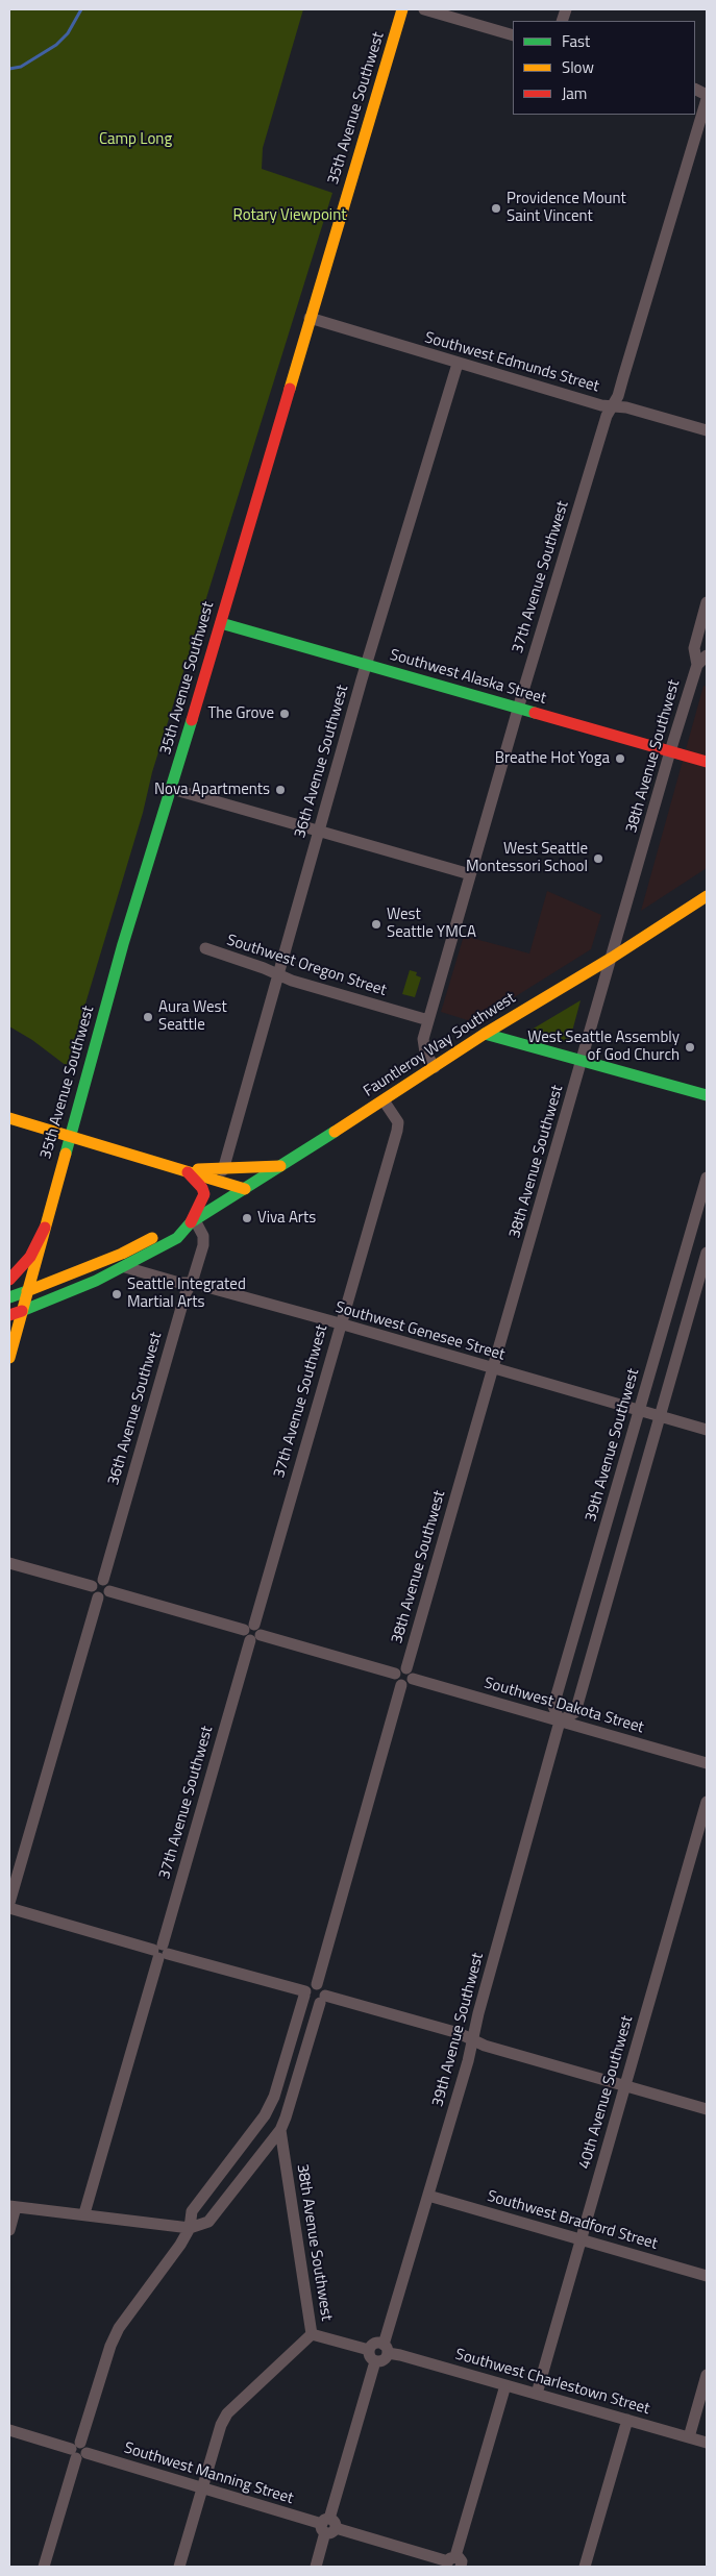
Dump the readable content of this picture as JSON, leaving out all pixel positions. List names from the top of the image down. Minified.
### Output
{"streets":{"main road":["35th Avenue Southwest","Southwest Alaska Street","Fauntleroy Way Southwest"],"street":["Southwest Edmunds Street","37th Avenue Southwest","38th Avenue Southwest","36th Avenue Southwest","Southwest Oregon Street","Southwest Genesee Street","39th Avenue Southwest","Southwest Dakota Street","40th Avenue Southwest","Southwest Bradford Street","Southwest Charlestown Street","Southwest Manning Street"]},"crossings":[["35th Avenue Southwest","Southwest Edmunds Street"],["35th Avenue Southwest","Southwest Alaska Street"],["35th Avenue Southwest","Fauntleroy Way Southwest"],["Southwest Edmunds Street","37th Avenue Southwest"],["Southwest Edmunds Street","36th Avenue Southwest"],["37th Avenue Southwest","Southwest Alaska Street"],["37th Avenue Southwest","Southwest Oregon Street"],["37th Avenue Southwest","Fauntleroy Way Southwest"],["37th Avenue Southwest","Southwest Genesee Street"],["Southwest Alaska Street","38th Avenue Southwest"],["Southwest Alaska Street","36th Avenue Southwest"],["38th Avenue Southwest","Fauntleroy Way Southwest"],["38th Avenue Southwest","Southwest Genesee Street"],["38th Avenue Southwest","Southwest Dakota Street"],["38th Avenue Southwest","Southwest Manning Street"],["36th Avenue Southwest","Southwest Oregon Street"],["36th Avenue Southwest","Fauntleroy Way Southwest"],["36th Avenue Southwest","Southwest Genesee Street"],["Fauntleroy Way Southwest","Southwest Genesee Street"],["Southwest Genesee Street","39th Avenue Southwest"],["39th Avenue Southwest","Southwest Dakota Street"],["39th Avenue Southwest","Southwest Bradford Street"],["39th Avenue Southwest","Southwest Charlestown Street"],["40th Avenue Southwest","Southwest Bradford Street"],["40th Avenue Southwest","Southwest Charlestown Street"]],"parks":["Camp Long","Rotary Viewpoint"],"places":["Providence Mount Saint Vincent","The Grove","Breathe Hot Yoga","Nova Apartments","West Seattle Montessori School","West Seattle YMCA","Aura West Seattle","West Seattle Assembly of God Church","Viva Arts","Seattle Integrated Martial Arts"],"legend":["Fast","Slow","Jam"]}
